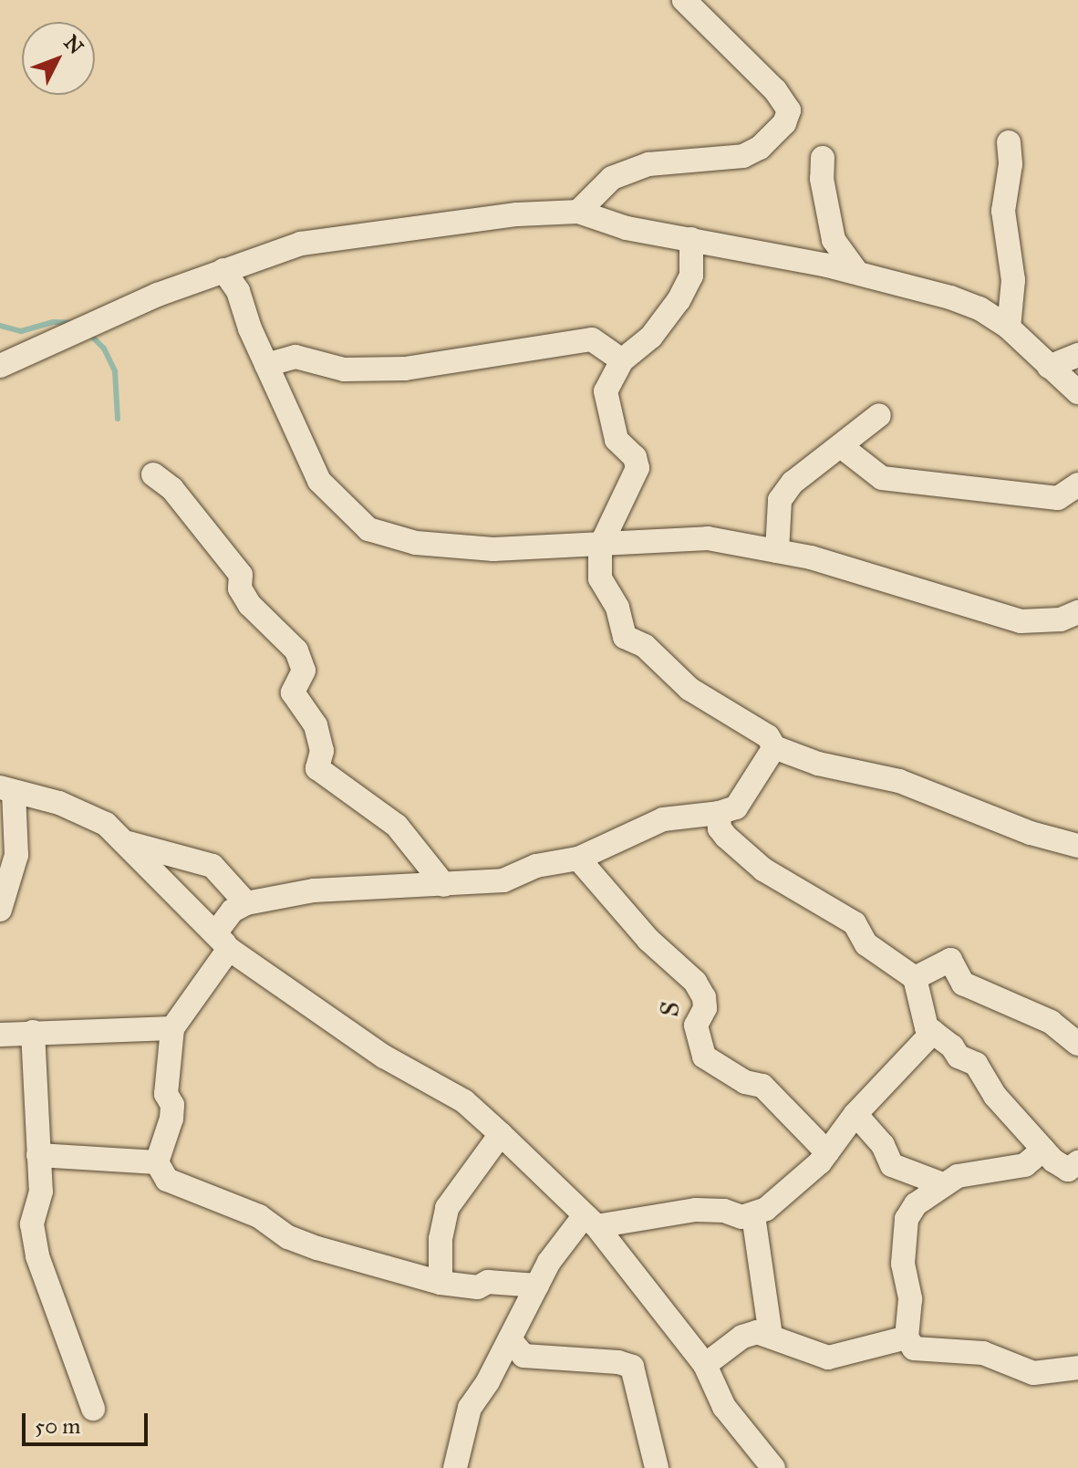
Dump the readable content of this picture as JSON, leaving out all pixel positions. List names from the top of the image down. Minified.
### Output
{"streets":{"street":["S"]},"scale_bar":"50 m","north":"top right"}
